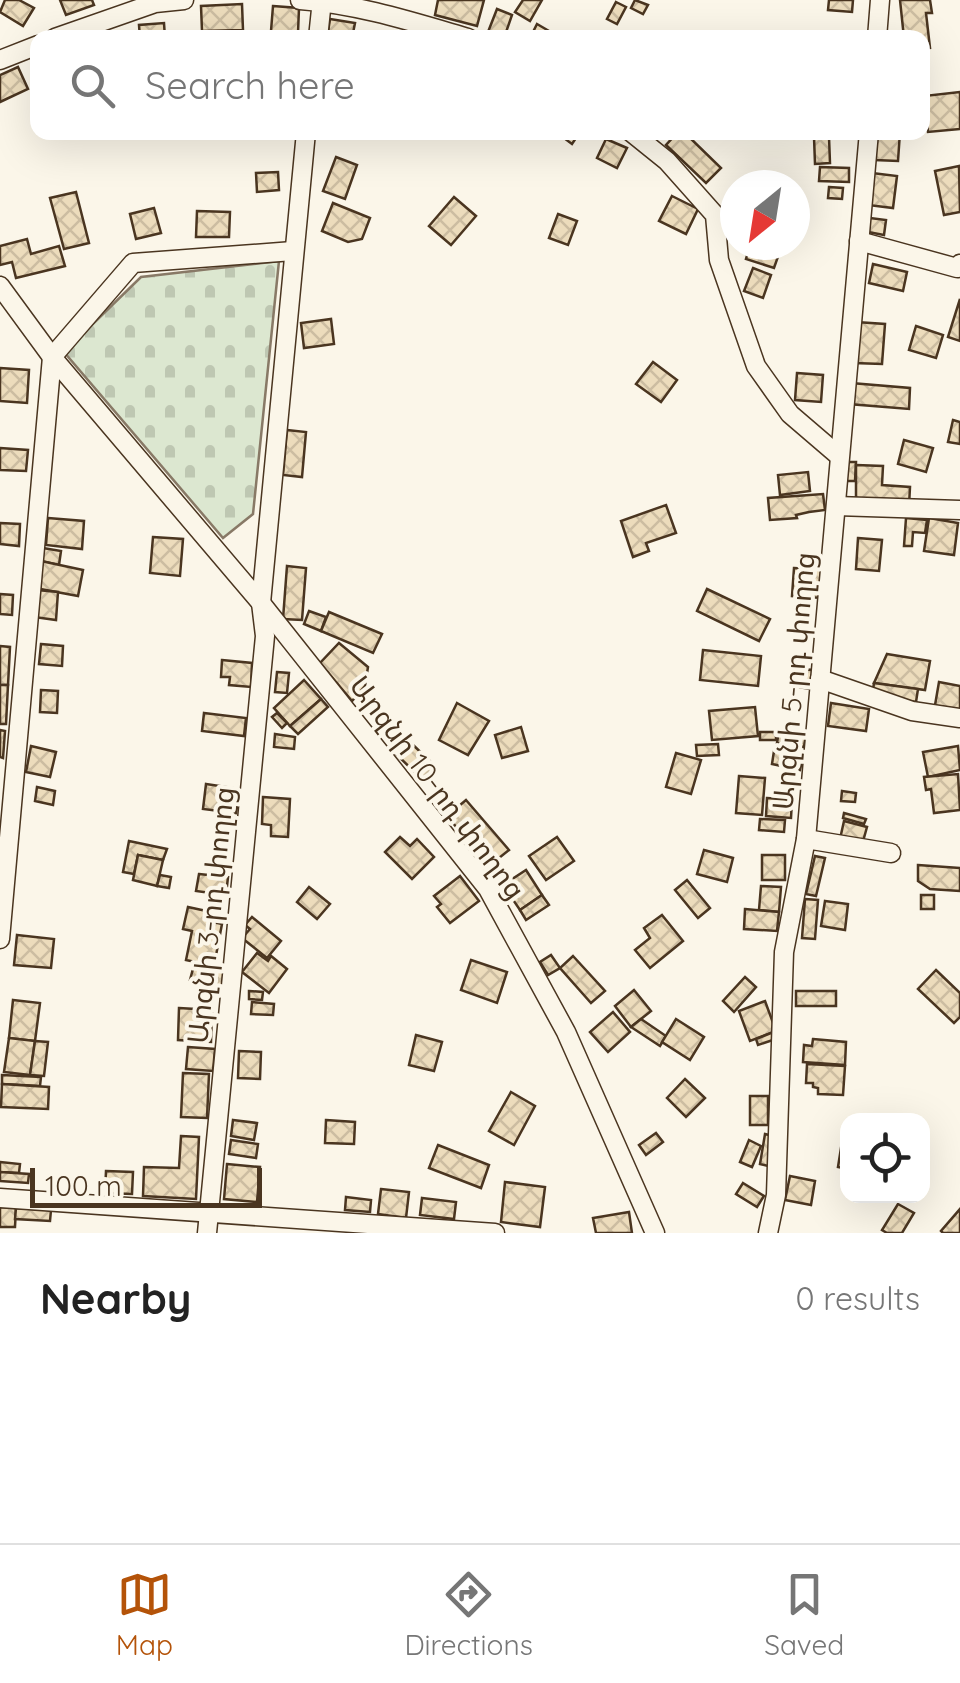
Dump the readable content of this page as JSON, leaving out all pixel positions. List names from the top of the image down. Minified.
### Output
{"streets":{"street":["Արզնի 5-րդ փողոց","Արզնի 10-րդ փողոց","Արզնի 3-րդ փողոց"]},"crossings":[["Արզնի 10-րդ փողոց","Արզնի 3-րդ փողոց"]],"scale_bar":"100 m","north":"bottom left","page":{"search":"Search here","scale":"100 m","heading":["Nearby","0 results"],"nav":["Map","Directions","Saved"]}}
